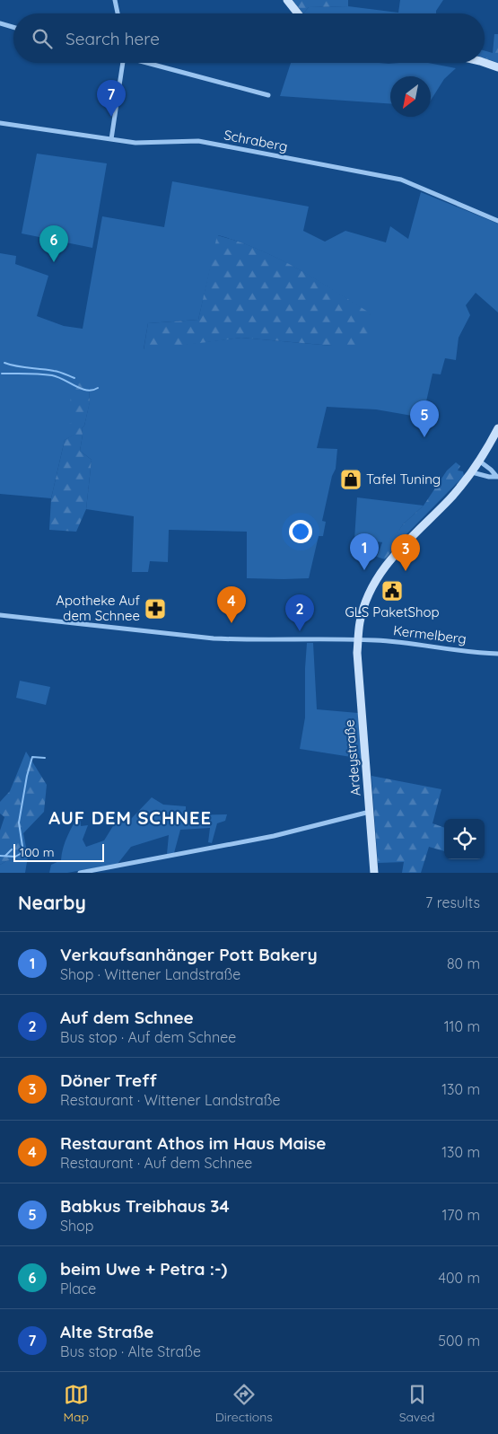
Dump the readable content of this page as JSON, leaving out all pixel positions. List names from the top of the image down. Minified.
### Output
{"streets":{"main road":["Ardeystraße"],"street":["Schraberg","Kermelberg"]},"crossings":[["Kermelberg","Ardeystraße"]],"districts":["AUF DEM SCHNEE"],"places":{"shop":["Tafel Tuning"],"public building":["GLS PaketShop"],"pharmacy":["Apotheke Auf dem Schnee"]},"scale_bar":"100 m","north":"bottom left","page":{"search":"Search here","pins":["7","6","5","1","3","4","2"],"scale":"100 m","heading":["Nearby","7 results"],"list":[{"mark":"1","name":"Verkaufsanhänger Pott Bakery","note":"Shop · Wittener Landstraße","value":"80 m"},{"mark":"2","name":"Auf dem Schnee","note":"Bus stop · Auf dem Schnee","value":"110 m"},{"mark":"3","name":"Döner Treff","note":"Restaurant · Wittener Landstraße","value":"130 m"},{"mark":"4","name":"Restaurant Athos im Haus Maise","note":"Restaurant · Auf dem Schnee","value":"130 m"},{"mark":"5","name":"Babkus Treibhaus 34","note":"Shop","value":"170 m"},{"mark":"6","name":"beim Uwe + Petra :-)","note":"Place","value":"400 m"},{"mark":"7","name":"Alte Straße","note":"Bus stop · Alte Straße","value":"500 m"}],"nav":["Map","Directions","Saved"]}}
